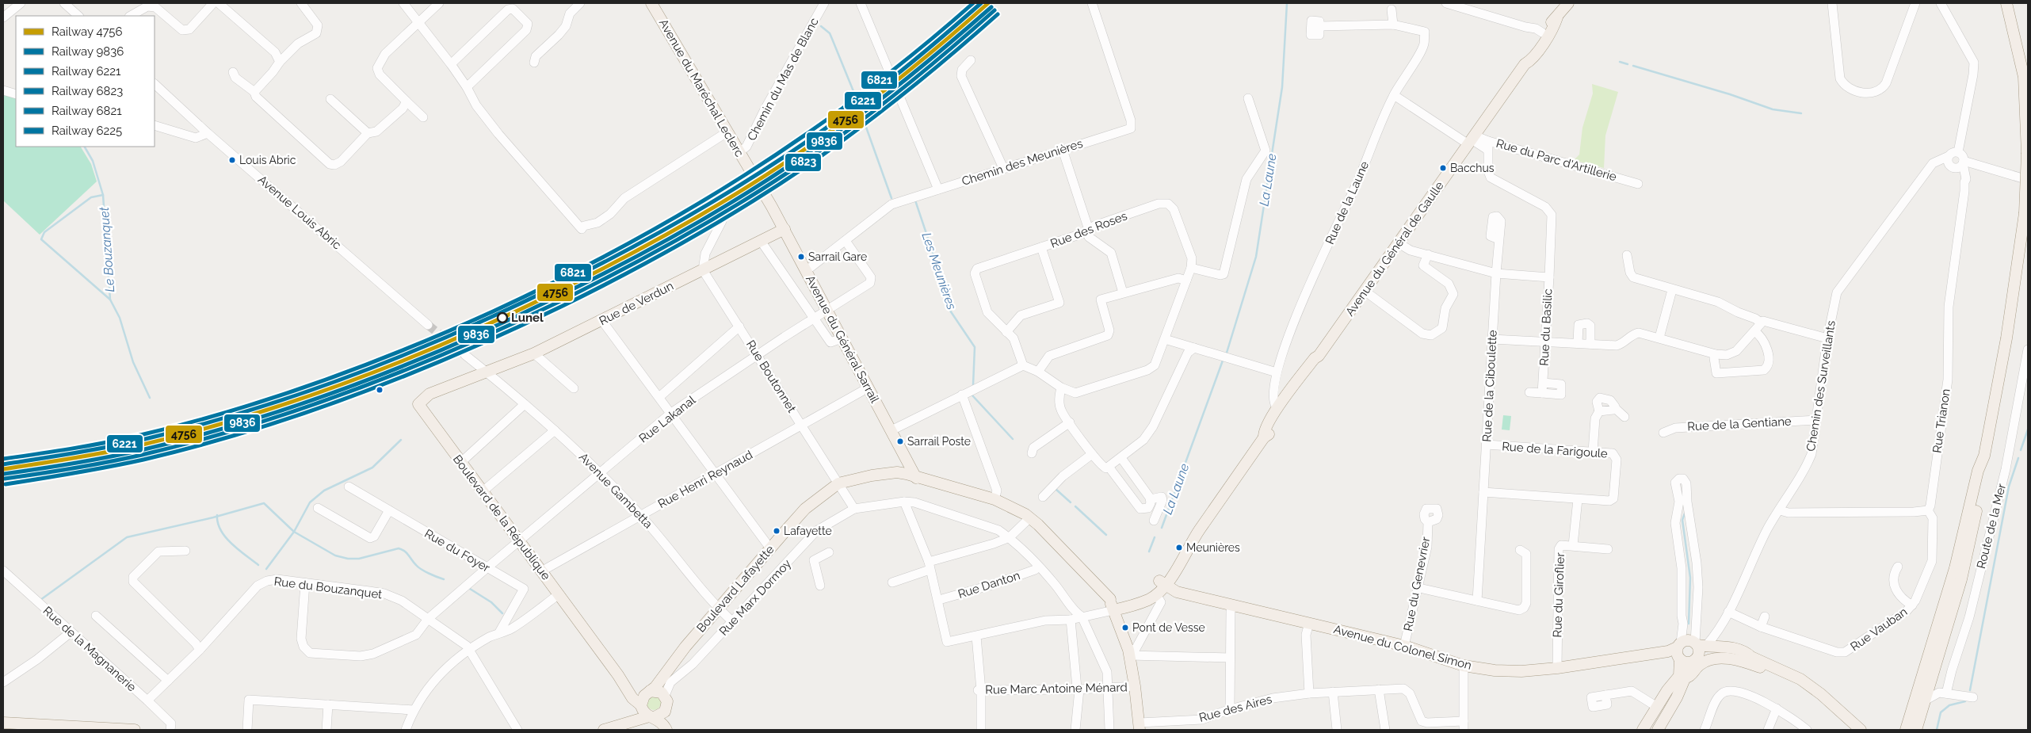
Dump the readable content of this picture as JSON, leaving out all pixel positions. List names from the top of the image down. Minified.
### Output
{"streets":{"main road":["Avenue du Maréchal Leclerc","Avenue du Général de Gaulle","Rue de Verdun","Avenue du Général Sarrail","Boulevard de la République","Route de la Mer","Boulevard Lafayette","Avenue du Colonel Simon"],"street":["Chemin du Mas de Blanc","Rue du Parc d'Artillerie","Chemin des Meunières","Rue de la Laune","Avenue Louis Abric","Rue des Roses","Rue du Basilic","Rue Boutonnet","Rue de la Ciboulette","Chemin des Surveillants","Rue Lakanal","Rue Trianon","Rue de la Gentiane","Rue de la Farigoule","Rue Henri Reynaud","Avenue Gambetta","Rue du Foyer","Rue du Genevrier","Rue Danton","Rue du Bouzanquet","Rue du Giroflier","Rue Marx Dormoy","Rue Vauban","Rue de la Magnanerie","Rue Marc Antoine Ménard","Rue des Aires"]},"crossings":[["Chemin du Mas de Blanc","Avenue du Maréchal Leclerc"],["Avenue du Maréchal Leclerc","Avenue du Général Sarrail"],["Rue du Parc d'Artillerie","Rue de la Laune"],["Rue du Parc d'Artillerie","Avenue du Général de Gaulle"],["Chemin des Meunières","Avenue du Général Sarrail"],["Chemin des Meunières","Rue Lakanal"],["Rue de la Laune","Avenue du Général de Gaulle"],["Avenue du Général de Gaulle","Avenue du Colonel Simon"],["Rue de Verdun","Avenue du Général Sarrail"],["Rue de Verdun","Rue Boutonnet"],["Rue de Verdun","Avenue Gambetta"],["Rue de Verdun","Boulevard de la République"],["Rue du Basilic","Rue de la Ciboulette"],["Avenue du Général Sarrail","Rue Lakanal"],["Avenue du Général Sarrail","Rue Henri Reynaud"],["Avenue du Général Sarrail","Boulevard Lafayette"],["Rue Boutonnet","Rue Lakanal"],["Rue Boutonnet","Rue Henri Reynaud"],["Rue Boutonnet","Boulevard Lafayette"],["Rue Boutonnet","Rue Marx Dormoy"],["Rue de la Ciboulette","Rue de la Farigoule"],["Chemin des Surveillants","Rue Trianon"],["Chemin des Surveillants","Rue de la Gentiane"],["Chemin des Surveillants","Rue Vauban"],["Rue Lakanal","Avenue Gambetta"],["Rue Lakanal","Boulevard de la République"],["Rue Lakanal","Rue du Foyer"],["Rue Lakanal","Rue du Bouzanquet"],["Rue Trianon","Rue Vauban"],["Rue Henri Reynaud","Avenue Gambetta"],["Rue Henri Reynaud","Boulevard de la République"],["Avenue Gambetta","Boulevard de la République"],["Avenue Gambetta","Boulevard Lafayette"],["Avenue Gambetta","Rue Marx Dormoy"],["Boulevard de la République","Boulevard Lafayette"],["Boulevard de la République","Rue Marx Dormoy"],["Rue du Genevrier","Avenue du Colonel Simon"],["Rue du Bouzanquet","Rue de la Magnanerie"],["Rue du Giroflier","Avenue du Colonel Simon"]],"water":["La Laune","Le Bouzanquet","Les Meunières"],"places":["Louis Abric","Bacchus","Sarrail Gare","Lunel","Sarrail Poste","Lafayette","Meunières","Pont de Vesse"],"lines":["rail line 4756","rail line 6221","rail line 6821","rail line 9836","rail line 6823","rail line 6225"],"legend":["Railway 4756","Railway 9836","Railway 6221","Railway 6823","Railway 6821","Railway 6225"]}
